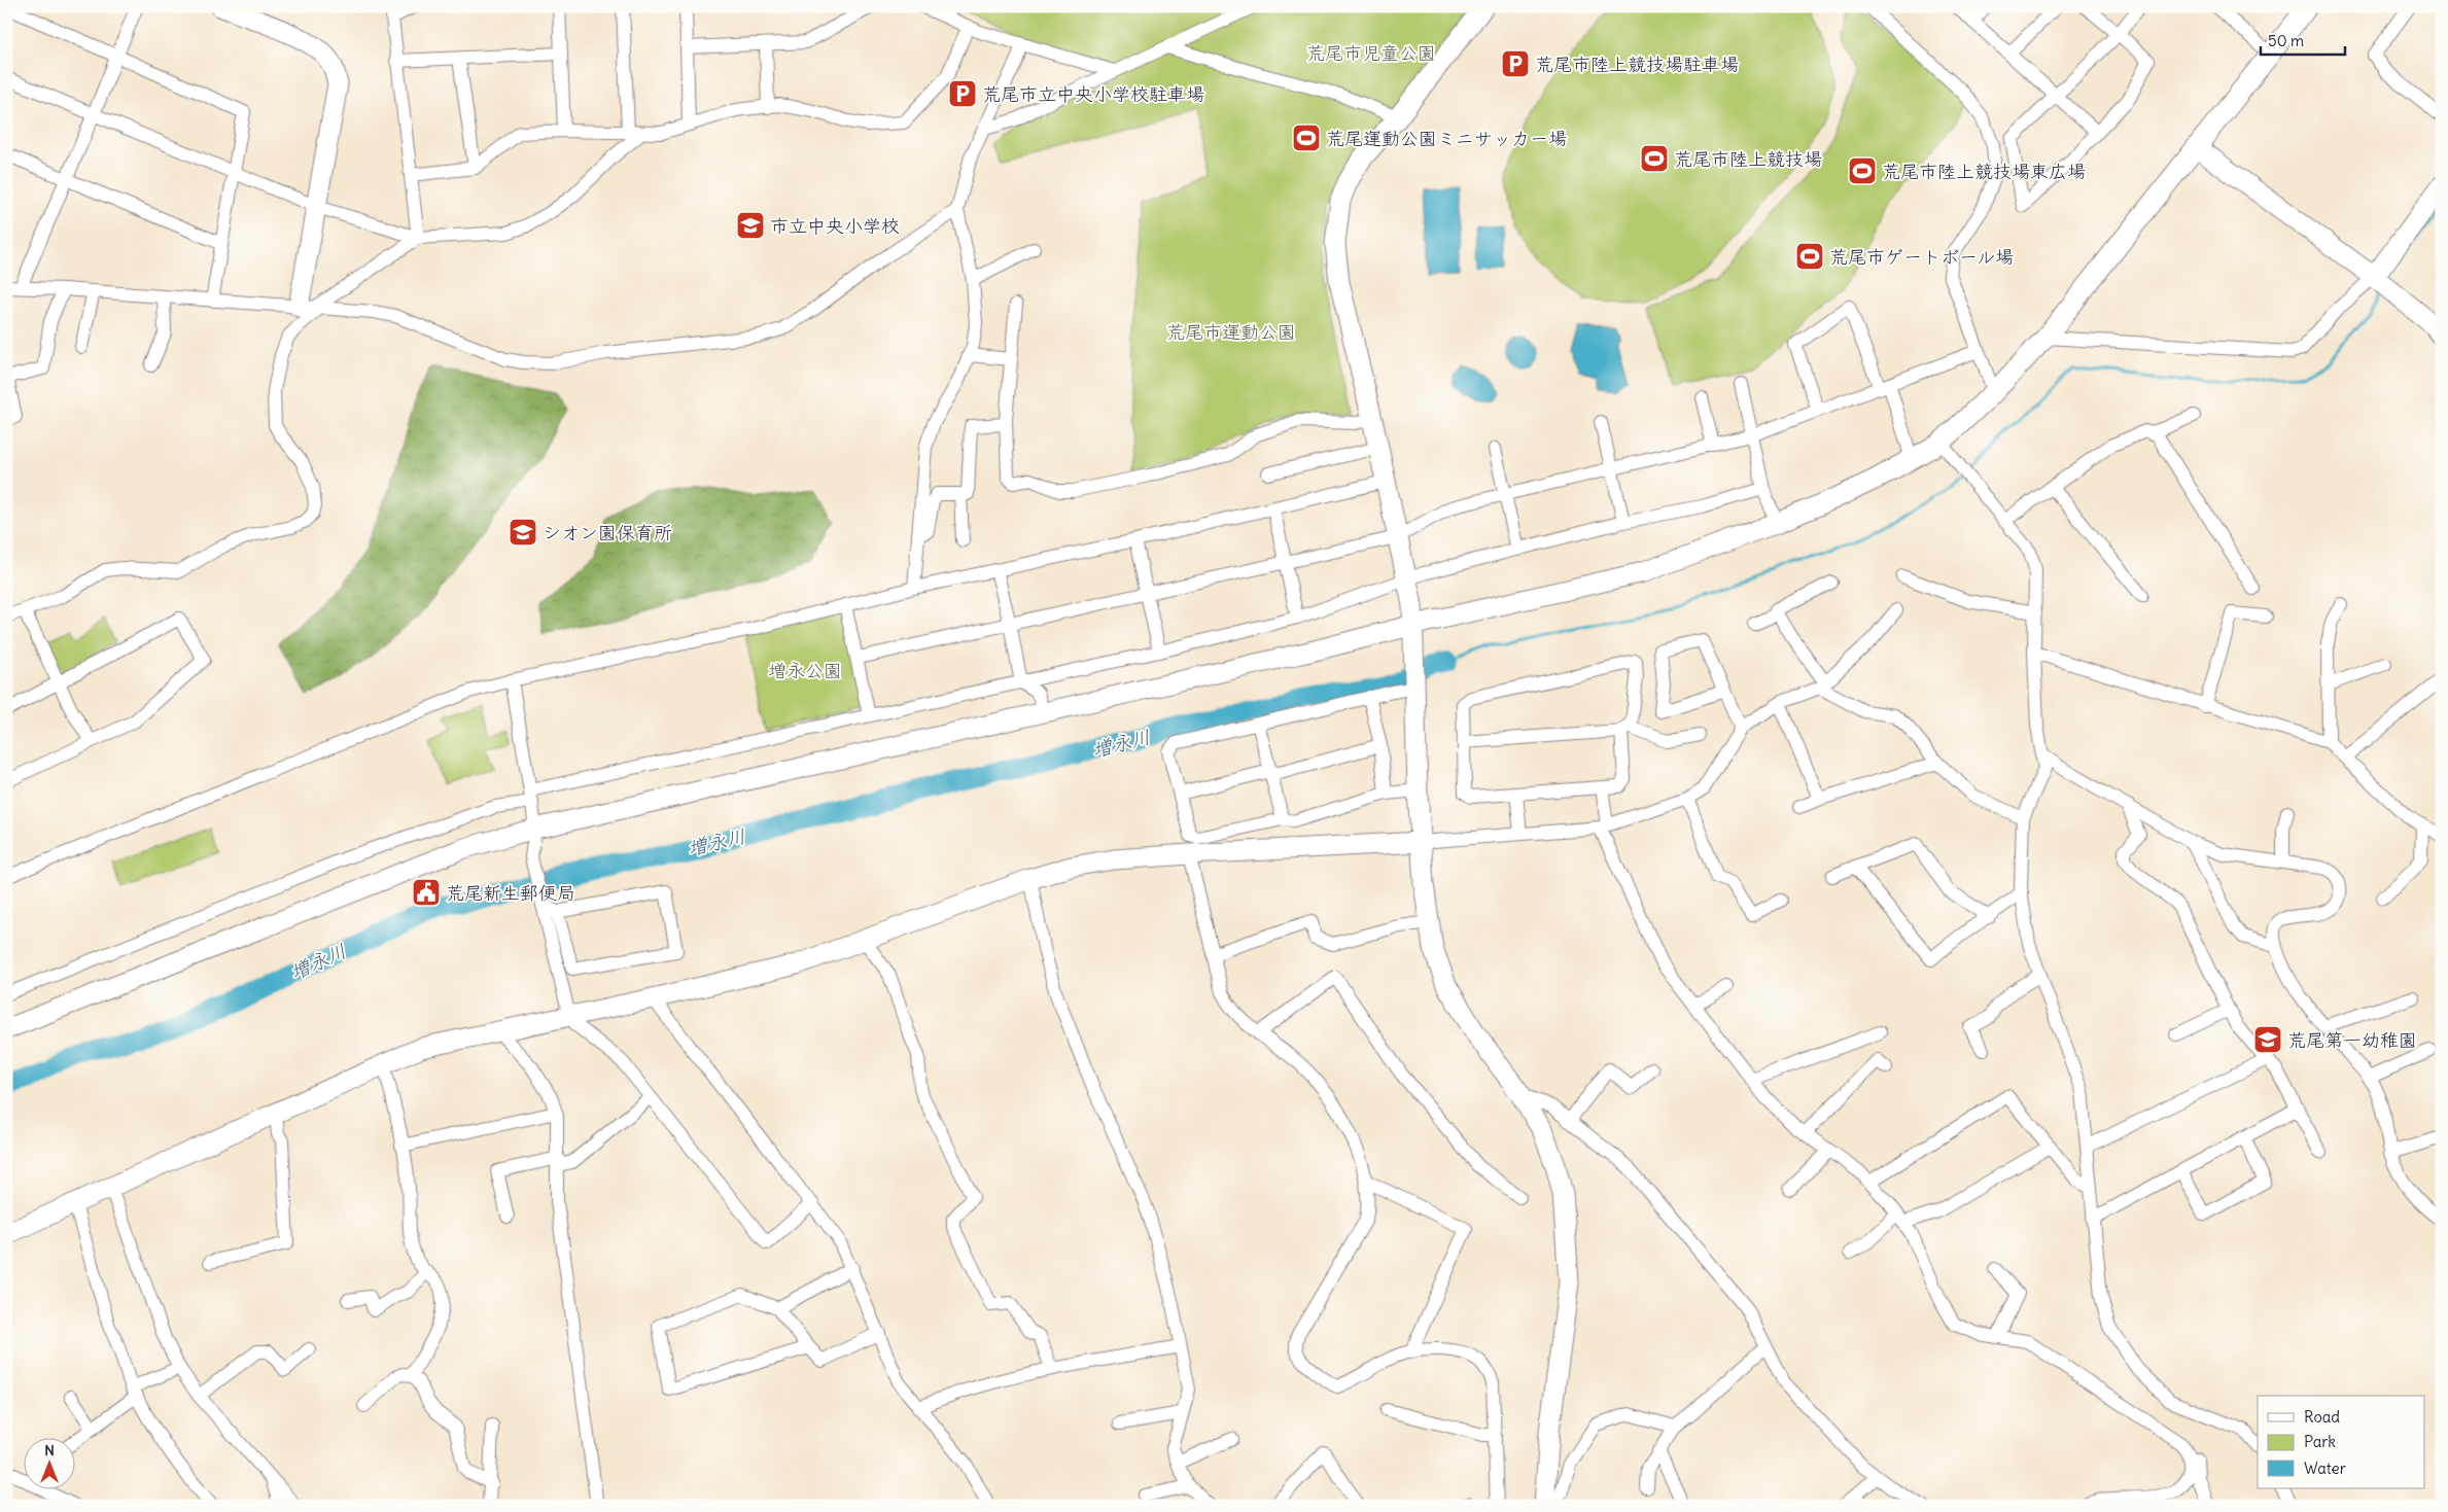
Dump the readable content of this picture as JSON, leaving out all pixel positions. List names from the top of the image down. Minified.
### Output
{"water":["増永川"],"parks":["荒尾市児童公園","荒尾市運動公園","増永公園"],"places":{"parking":["荒尾市陸上競技場駐車場","荒尾市立中央小学校駐車場"],"sports":["荒尾運動公園ミニサッカー場","荒尾市陸上競技場","荒尾市陸上競技場東広場","荒尾市ゲートボール場"],"school or university":["市立中央小学校","シオン園保育所","荒尾第一幼稚園"],"public building":["荒尾新生郵便局"]},"legend":["Road","Park","Water"],"scale_bar":"50 m","north":"top"}
